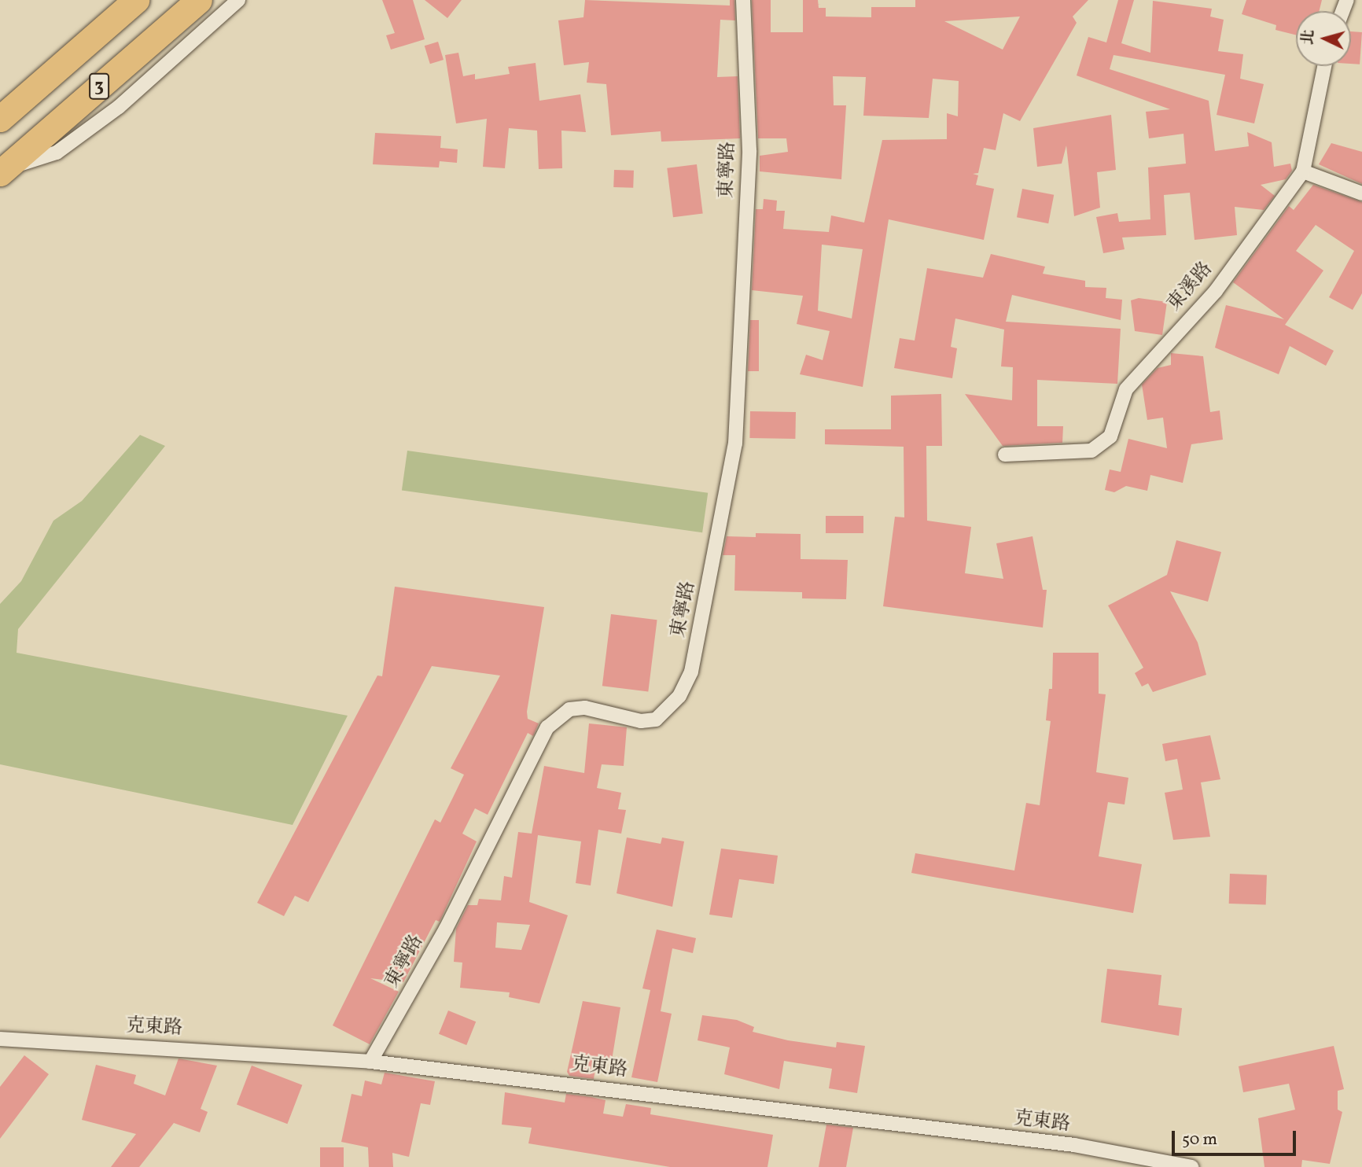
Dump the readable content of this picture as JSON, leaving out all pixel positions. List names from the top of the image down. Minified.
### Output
{"streets":{"highway":["3"],"street":["東寧路","東溪路","克東路"]},"crossings":[["東寧路","克東路"]],"scale_bar":"50 m","north":"left"}
